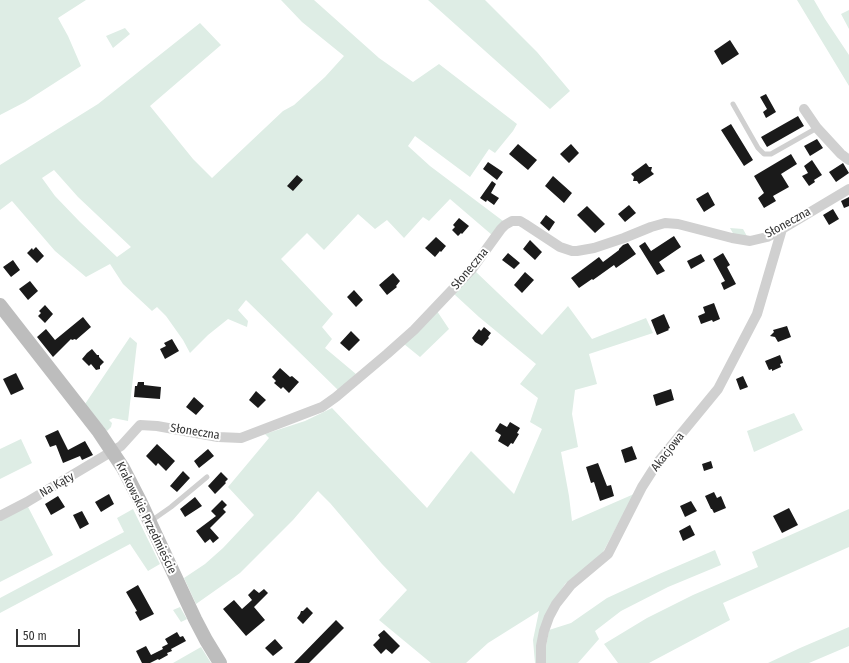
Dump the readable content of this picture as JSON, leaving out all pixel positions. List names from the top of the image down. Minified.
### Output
{"streets":{"main road":["Krakowskie Przedmieście"],"street":["Słoneczna","Akacjowa","Na Kąty"]},"crossings":[["Słoneczna","Akacjowa"],["Słoneczna","Na Kąty"],["Słoneczna","Krakowskie Przedmieście"],["Na Kąty","Krakowskie Przedmieście"]],"scale_bar":"50 m"}
